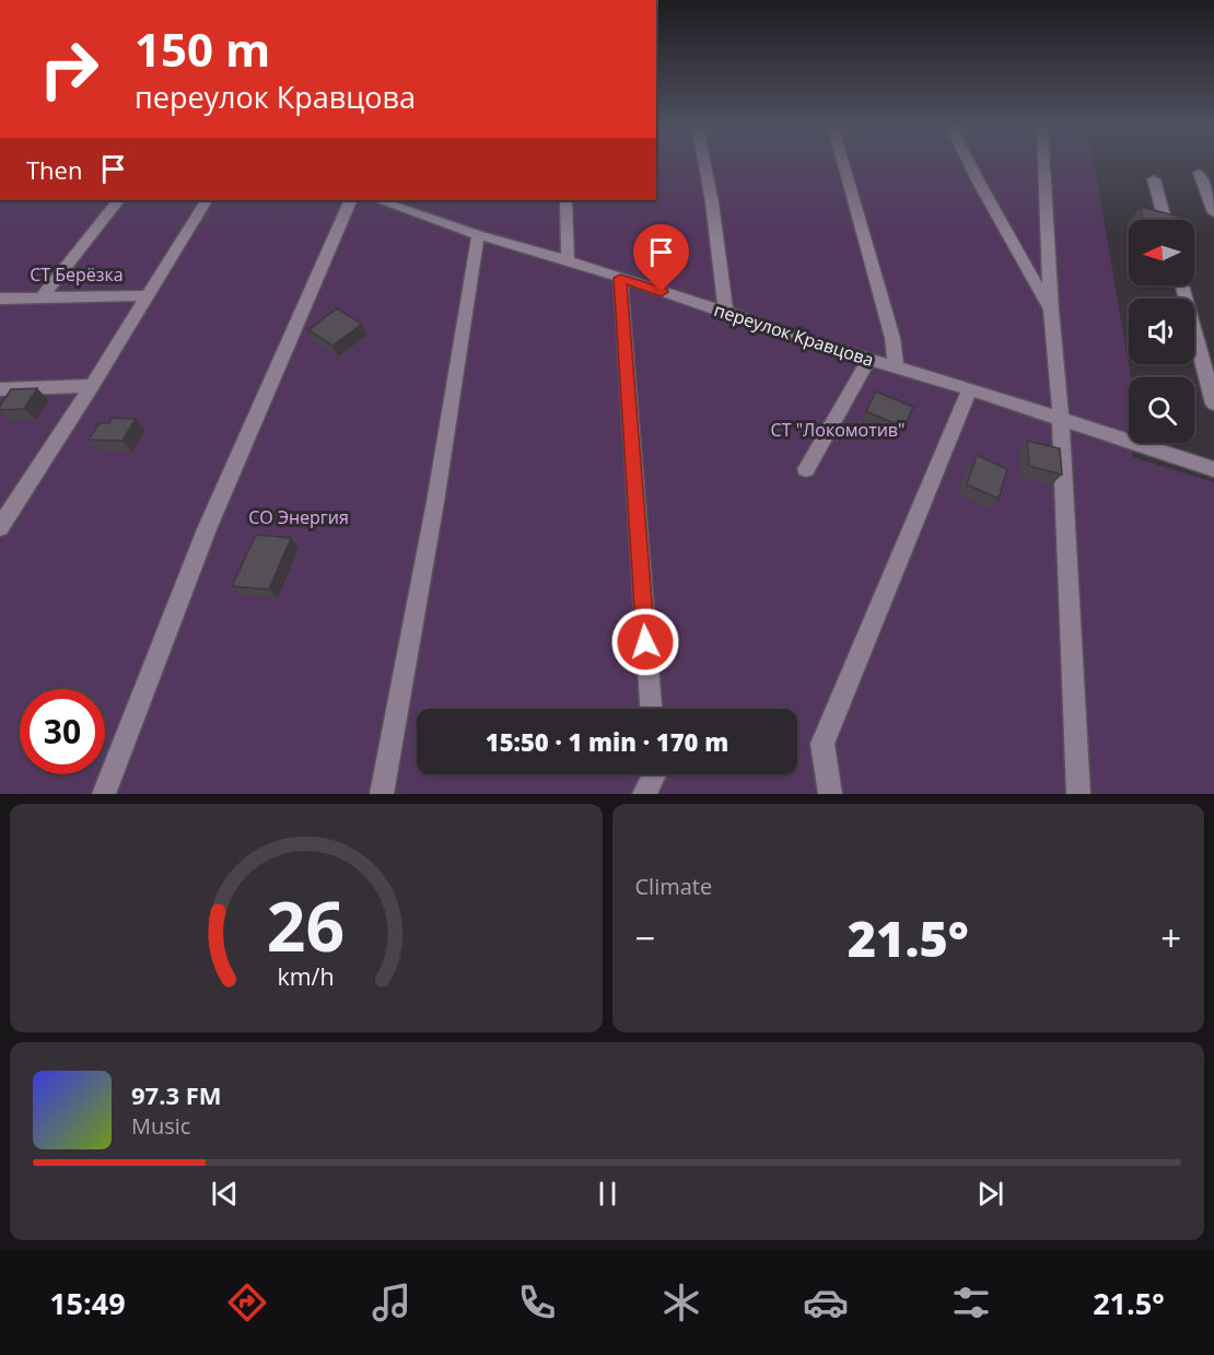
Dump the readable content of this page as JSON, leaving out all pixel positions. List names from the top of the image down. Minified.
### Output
{"streets":{"street":["переулок Кравцова"]},"parks":["СТ Берёзка","СТ \"Локомотив\"","СО Энергия"],"north":"left","page":{"turn":["150 m","переулок Кравцова"],"then":"Then","limit":"30","trip":"15:50 · 1 min · 170 m","tile":"Climate","heat":["−","21.5°","+"],"song":["97.3 FM","Music"],"tabs":["15:49","21.5°"],"gauge":["26","km/h"]}}
